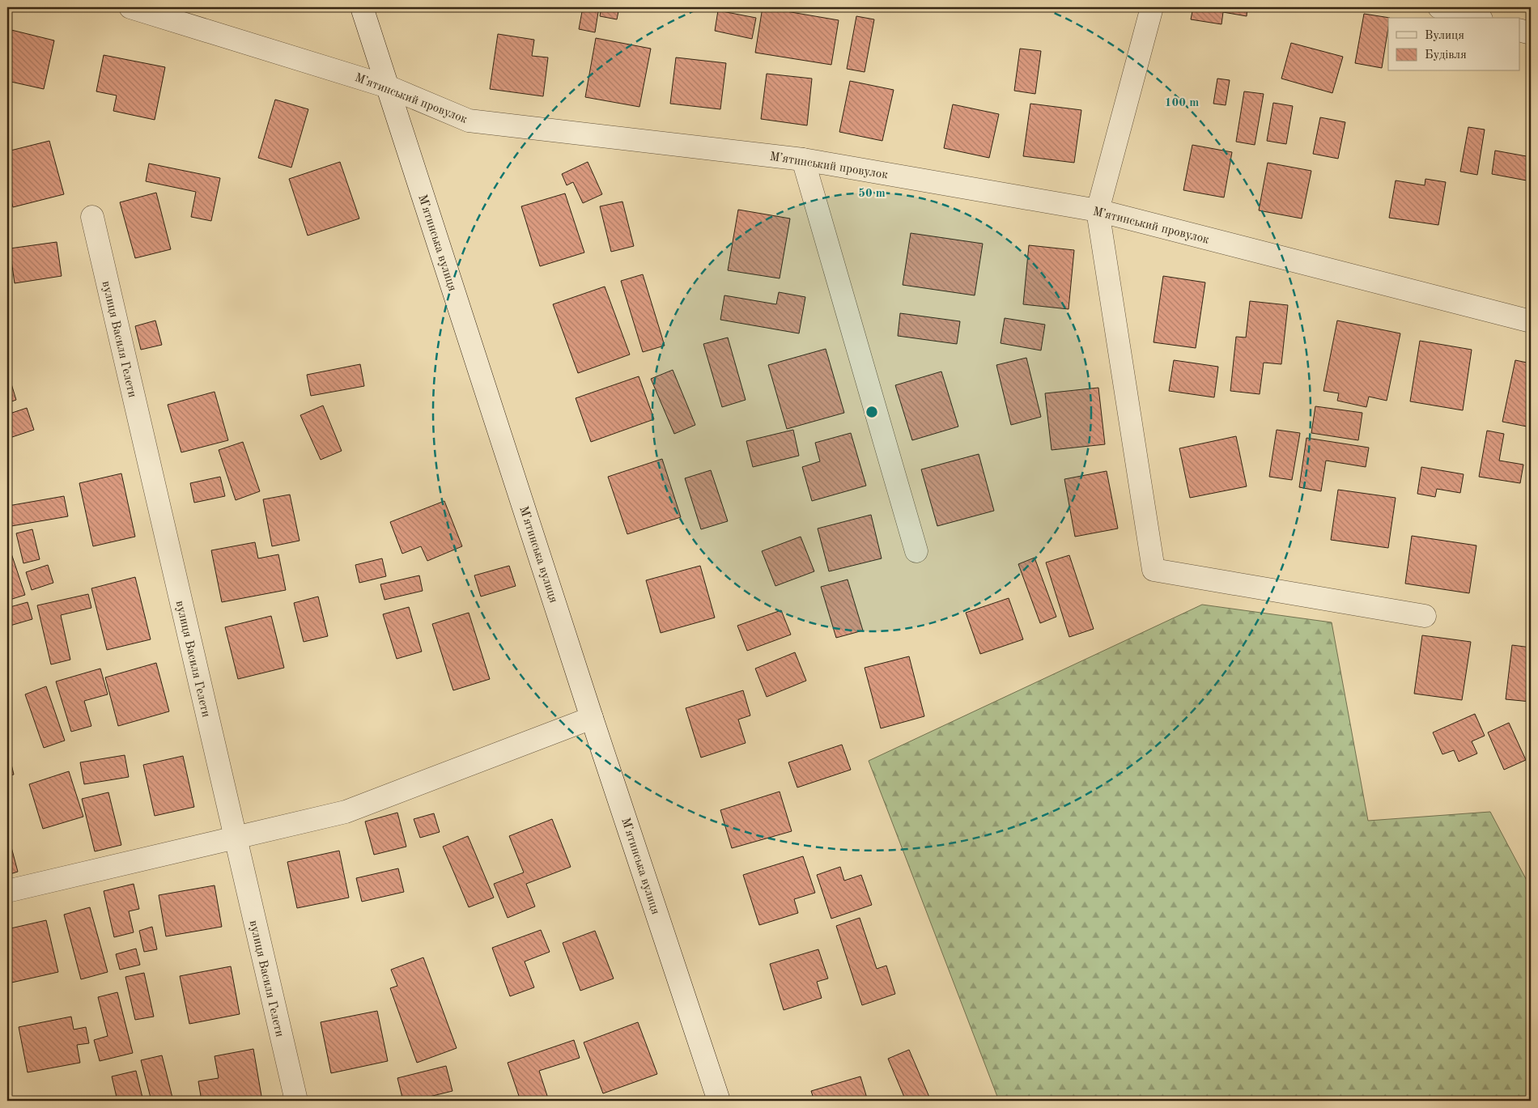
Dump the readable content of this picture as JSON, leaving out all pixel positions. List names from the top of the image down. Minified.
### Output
{"streets":{"street":["Мʼятинський провулок","Мʼятинська вулиця","вулиця Василя Гелети"]},"crossings":[["Мʼятинський провулок","Мʼятинська вулиця"]],"legend":["Вулиця","Будівля"],"rings":["100 m","50 m"]}
